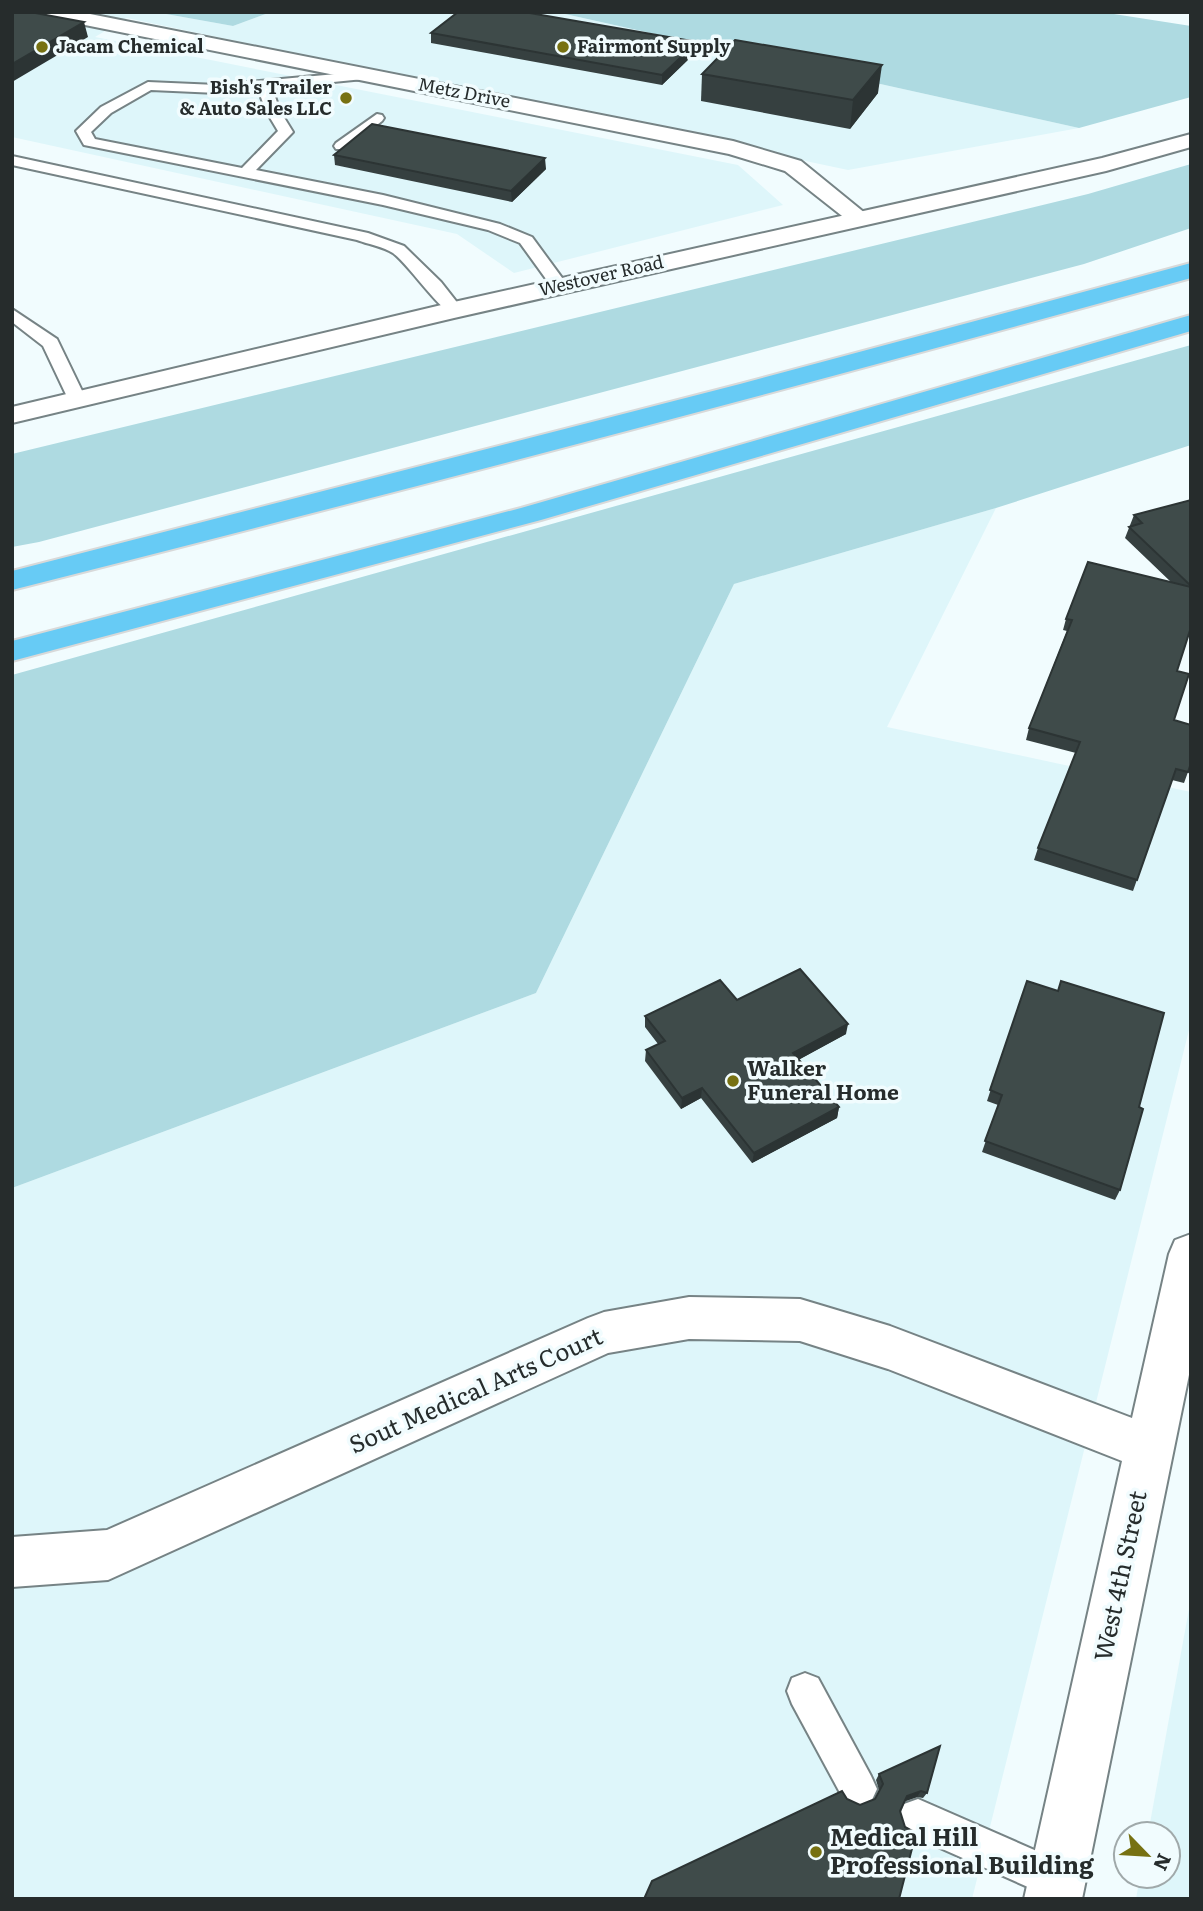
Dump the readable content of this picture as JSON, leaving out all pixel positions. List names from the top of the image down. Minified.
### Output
{"streets":{"street":["Metz Drive","Westover Road","Sout Medical Arts Court","West 4th Street"]},"crossings":[["Metz Drive","Westover Road"],["Sout Medical Arts Court","West 4th Street"]],"places":["Jacam Chemical","Fairmont Supply","Bish's Trailer & Auto Sales LLC","Walker Funeral Home","Medical Hill Professional Building"],"north":"bottom right"}
